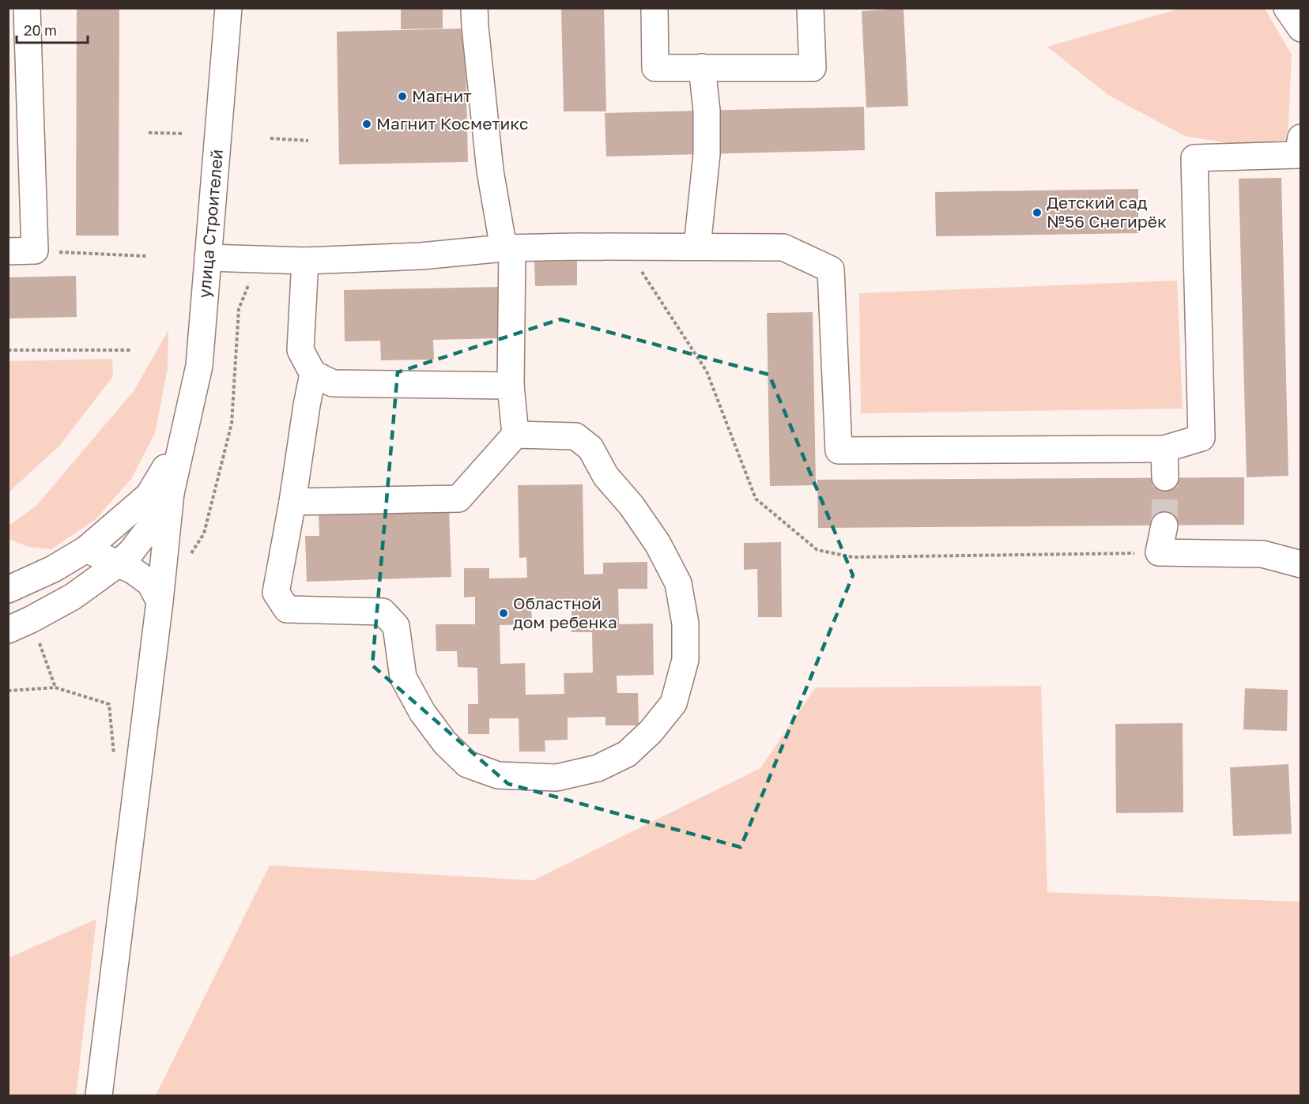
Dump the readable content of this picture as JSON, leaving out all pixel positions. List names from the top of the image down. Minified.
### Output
{"streets":{"main road":["улица Строителей"]},"places":["Магнит","Магнит Косметикс","Детский сад №56 Снегирёк","Областной дом ребенка"],"scale_bar":"20 m"}
